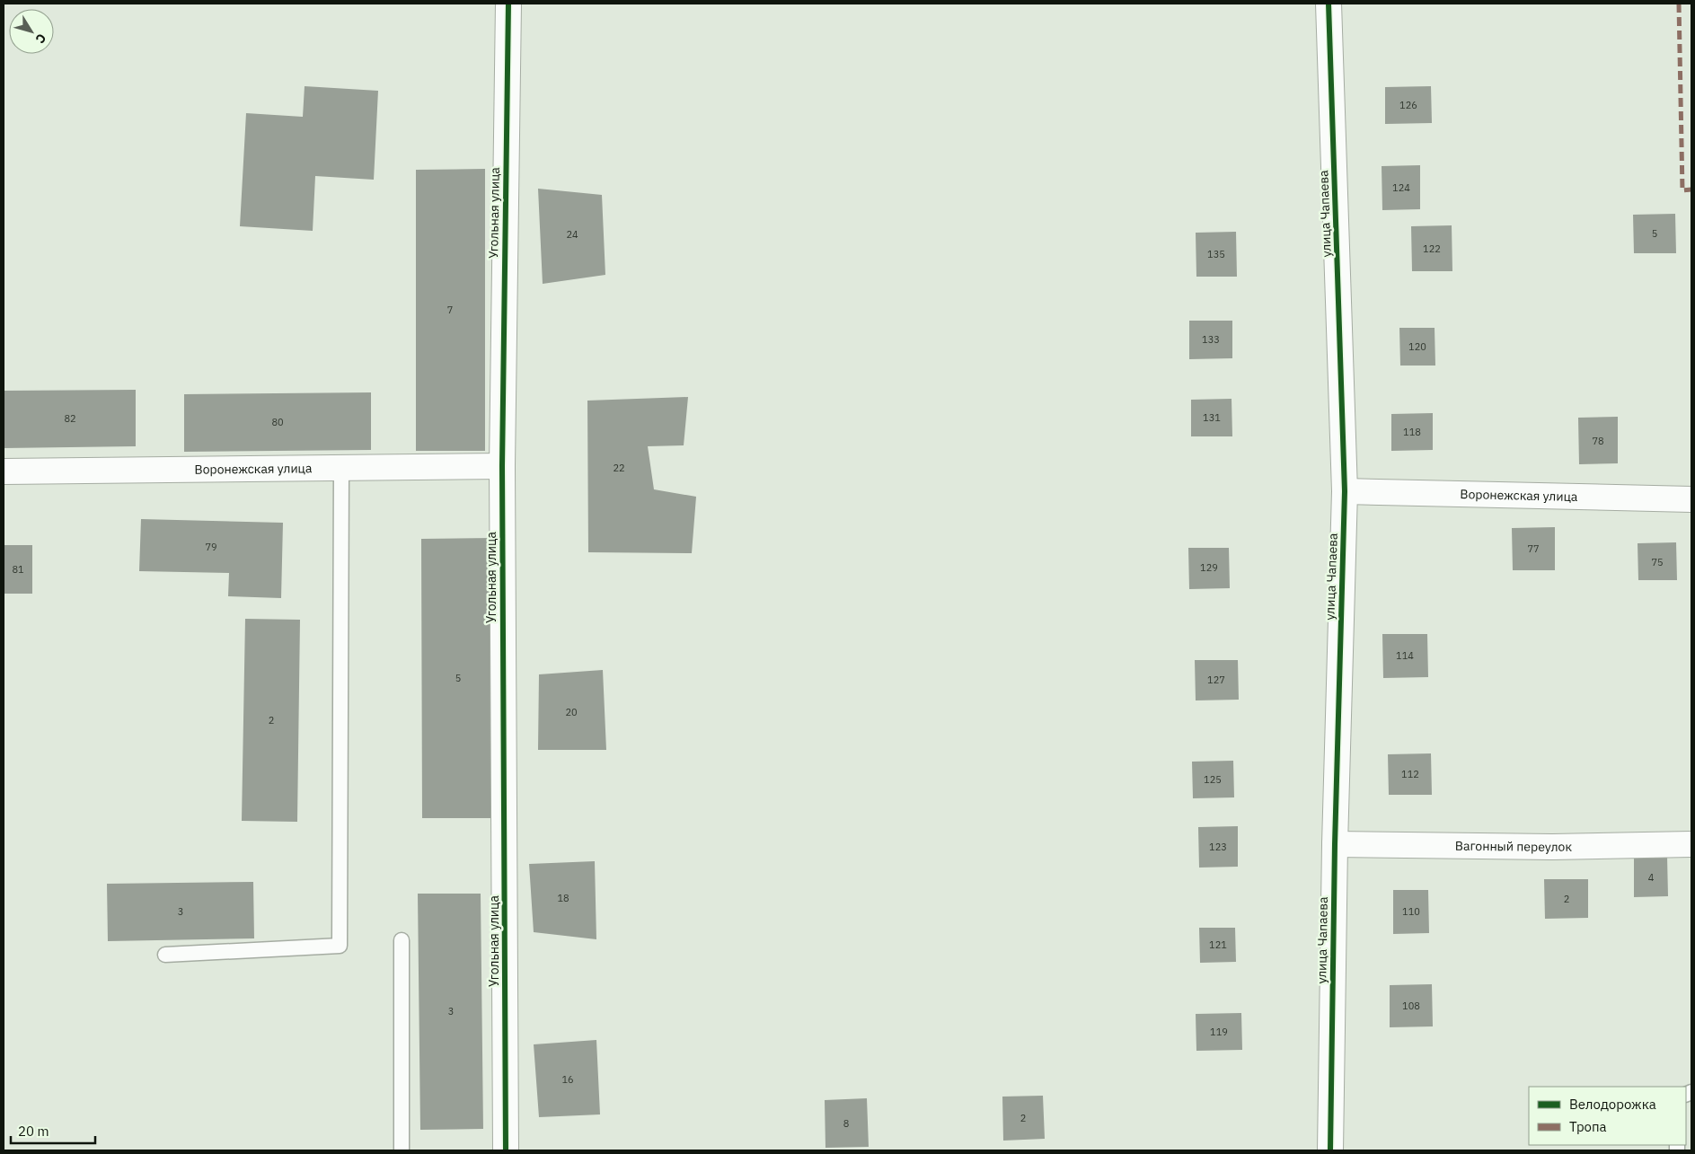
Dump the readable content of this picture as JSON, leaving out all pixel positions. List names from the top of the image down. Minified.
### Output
{"streets":{"street":["Угольная улица","улица Чапаева","Воронежская улица","Вагонный переулок"]},"crossings":[["Угольная улица","Воронежская улица"],["улица Чапаева","Воронежская улица"],["улица Чапаева","Вагонный переулок"]],"house_numbers":["126","124","5","24","122","135","7","133","120","131","82","80","118","78","22","79","77","75","129","81","114","5","127","20","2","112","125","123","4","18","2","3","110","121","108","3","119","16","2","8"],"legend":["Велодорожка","Тропа"],"scale_bar":"20 m","north":"bottom right"}
